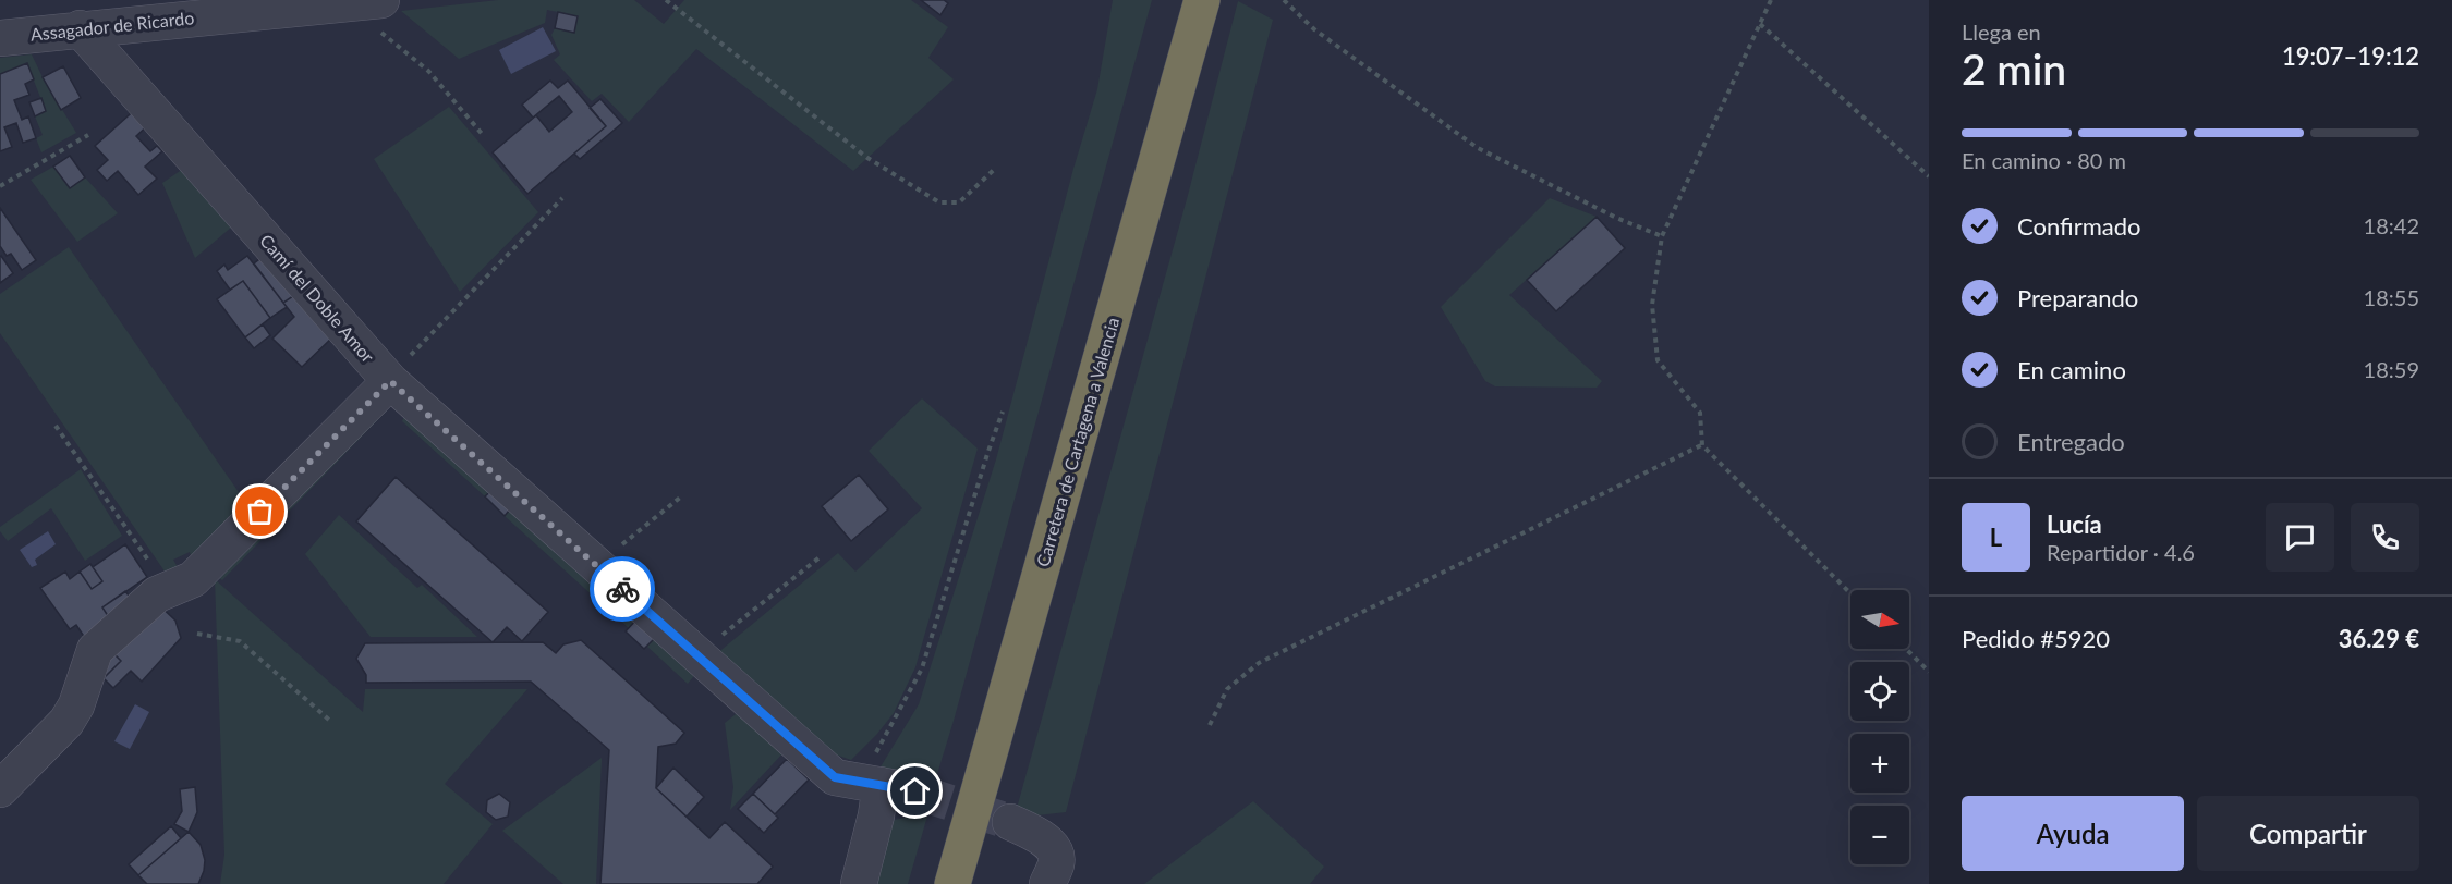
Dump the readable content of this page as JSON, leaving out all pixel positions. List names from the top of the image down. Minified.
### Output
{"streets":{"highway":["Carretera de Cartagena a Valencia"],"street":["Assagador de Ricardo","Camí del Doble Amor"]},"crossings":[["Assagador de Ricardo","Camí del Doble Amor"]],"north":"right","page":{"heading":["2 min","Llega en","19:07–19:12"],"panel":["Lucía","Repartidor · 4.6","Pedido #5920","36.29 €"],"bar":"En camino · 80 m","list":[["Confirmado","18:42"],["Preparando","18:55"],["En camino","18:59"],"Entregado"],"round":"L","map_buttons":["+","−"],"buttons":["Ayuda","Compartir"]}}
